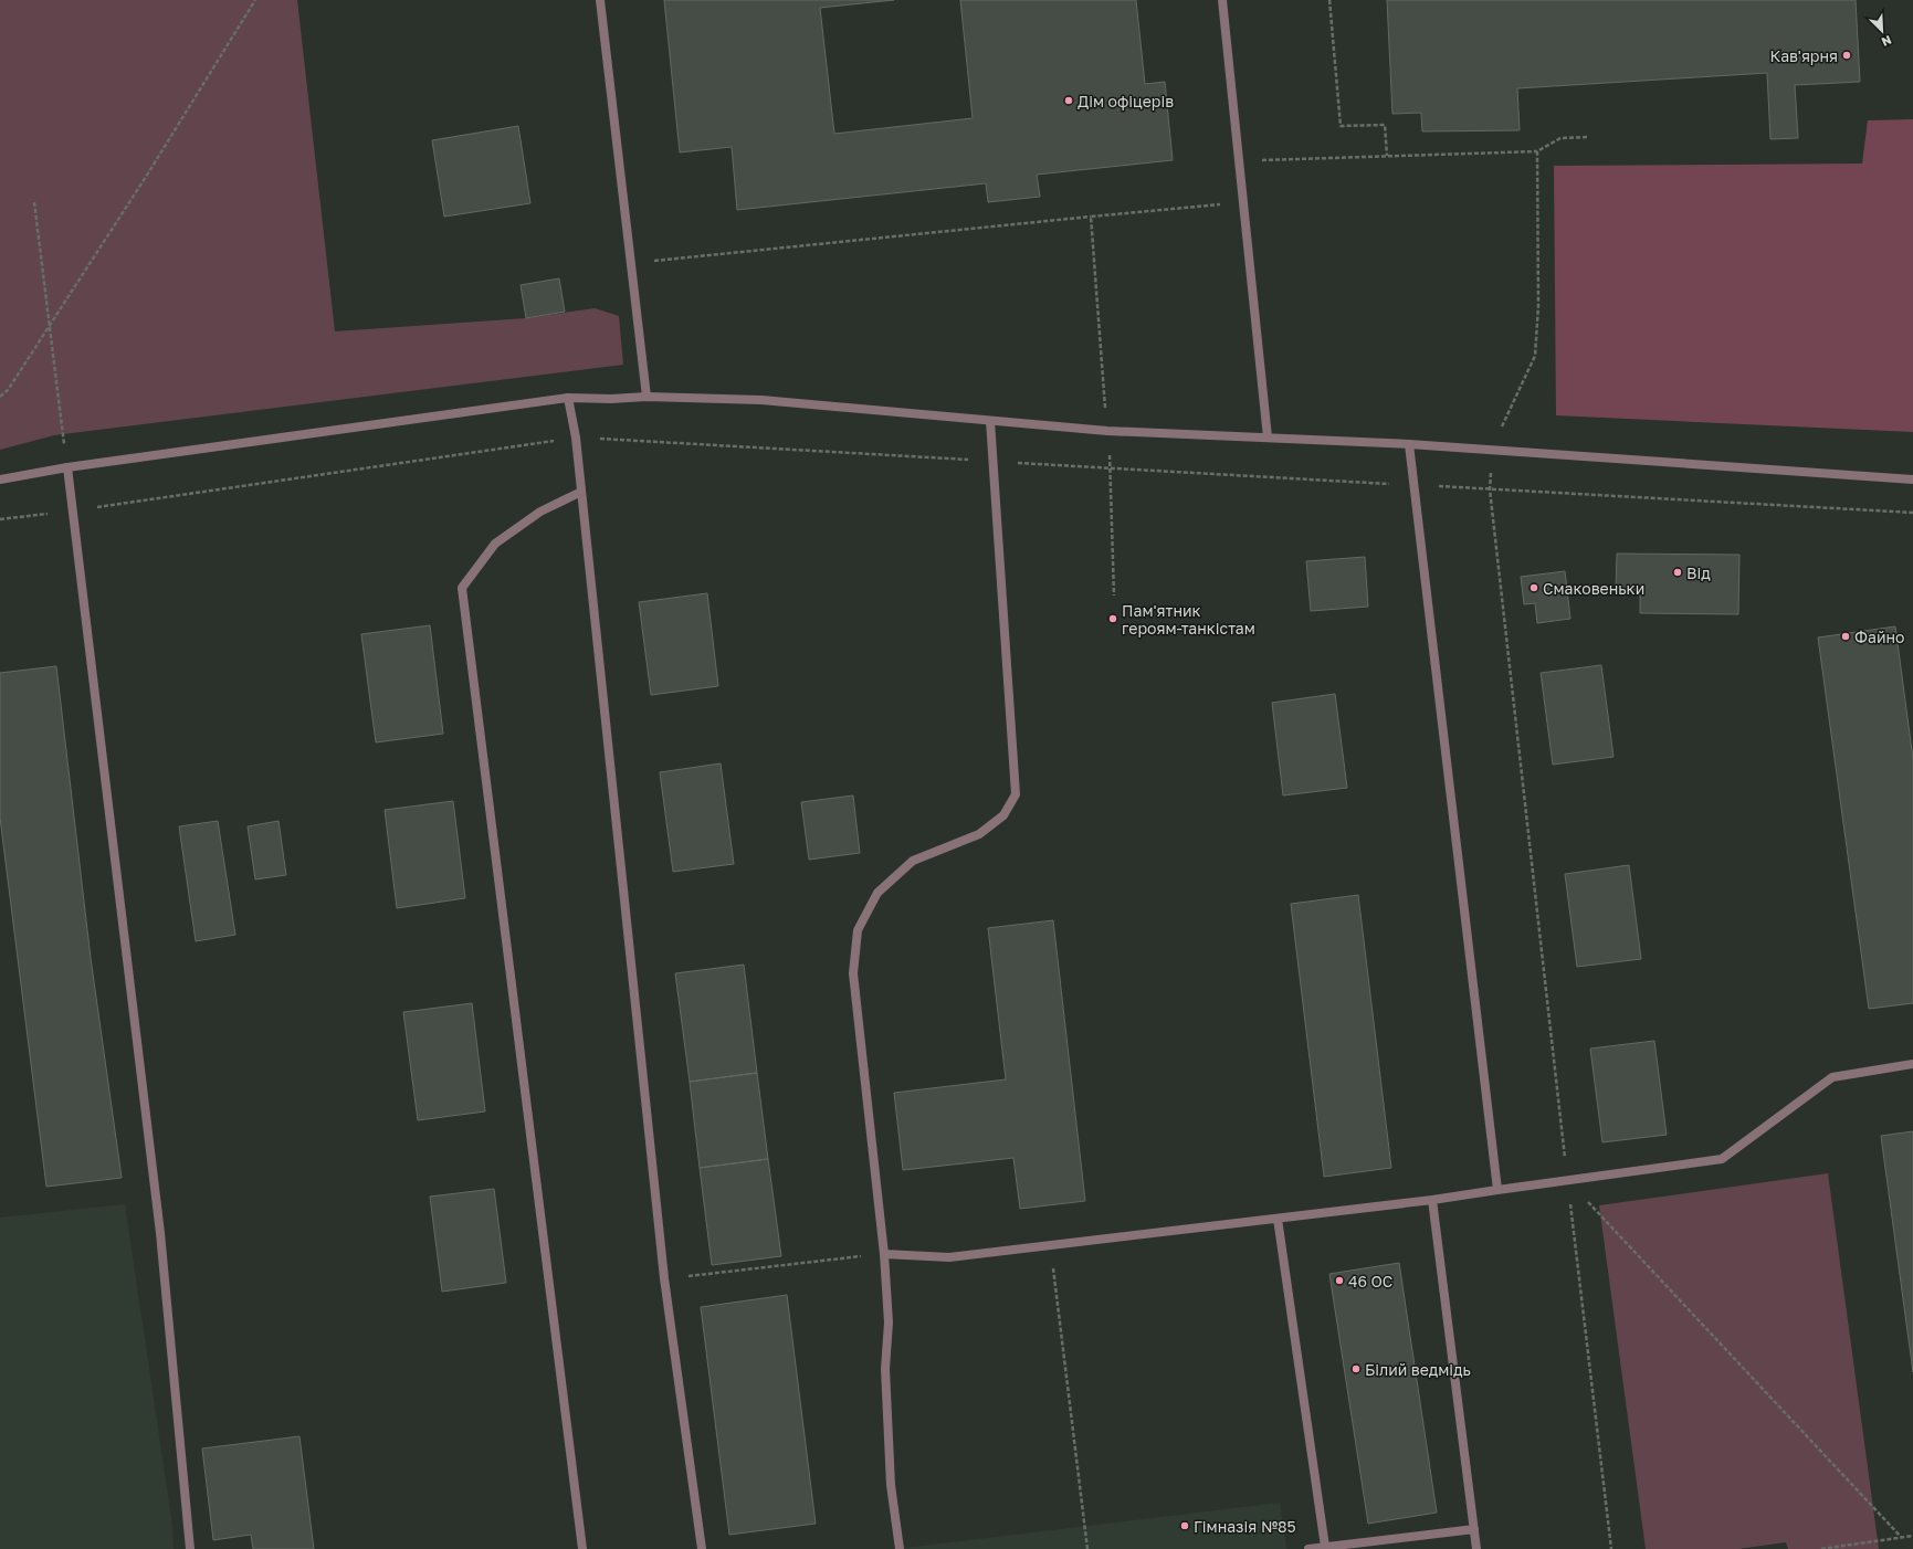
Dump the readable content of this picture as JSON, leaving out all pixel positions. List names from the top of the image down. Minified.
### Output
{"places":["Кав'ярня","Дім офіцерів","Від","Смаковеньки","Пам'ятник героям-танкістам","Файно","46 ОС","Білий ведмідь","Гімназія №85"],"north":"bottom right"}
